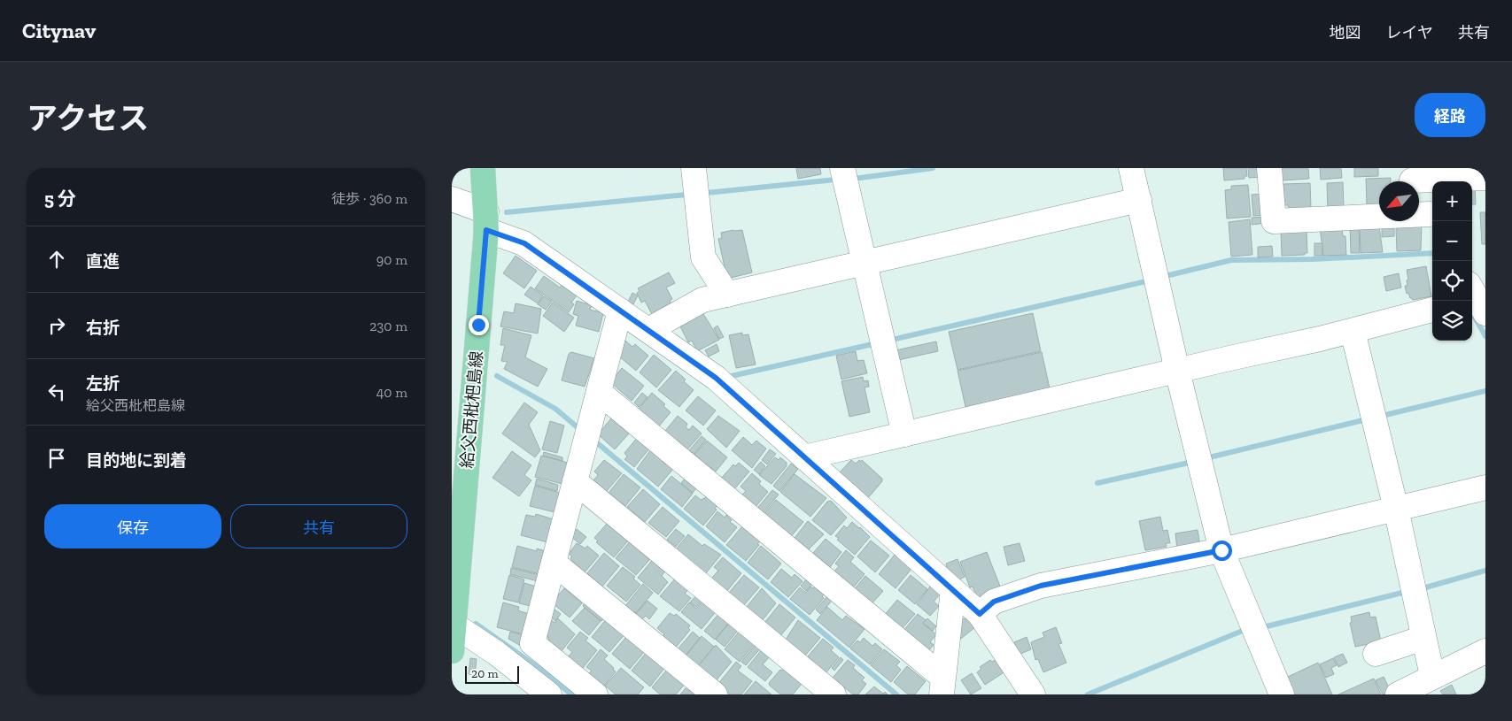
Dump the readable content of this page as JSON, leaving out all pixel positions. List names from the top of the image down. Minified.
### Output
{"streets":{"main road":["給父西枇杷島線"]},"scale_bar":"20 m","north":"bottom left","page":{"header":"Citynav","nav":["地図","レイヤ","共有"],"title":"アクセス","buttons":["経路",["保存","共有"]],"heading":["5 分","徒歩 · 360 m"],"map_buttons":["+","−"],"list":[["直進","90 m"],["右折","230 m"],["左折","給父西枇杷島線","40 m"],"目的地に到着"],"scale":"20 m"}}
